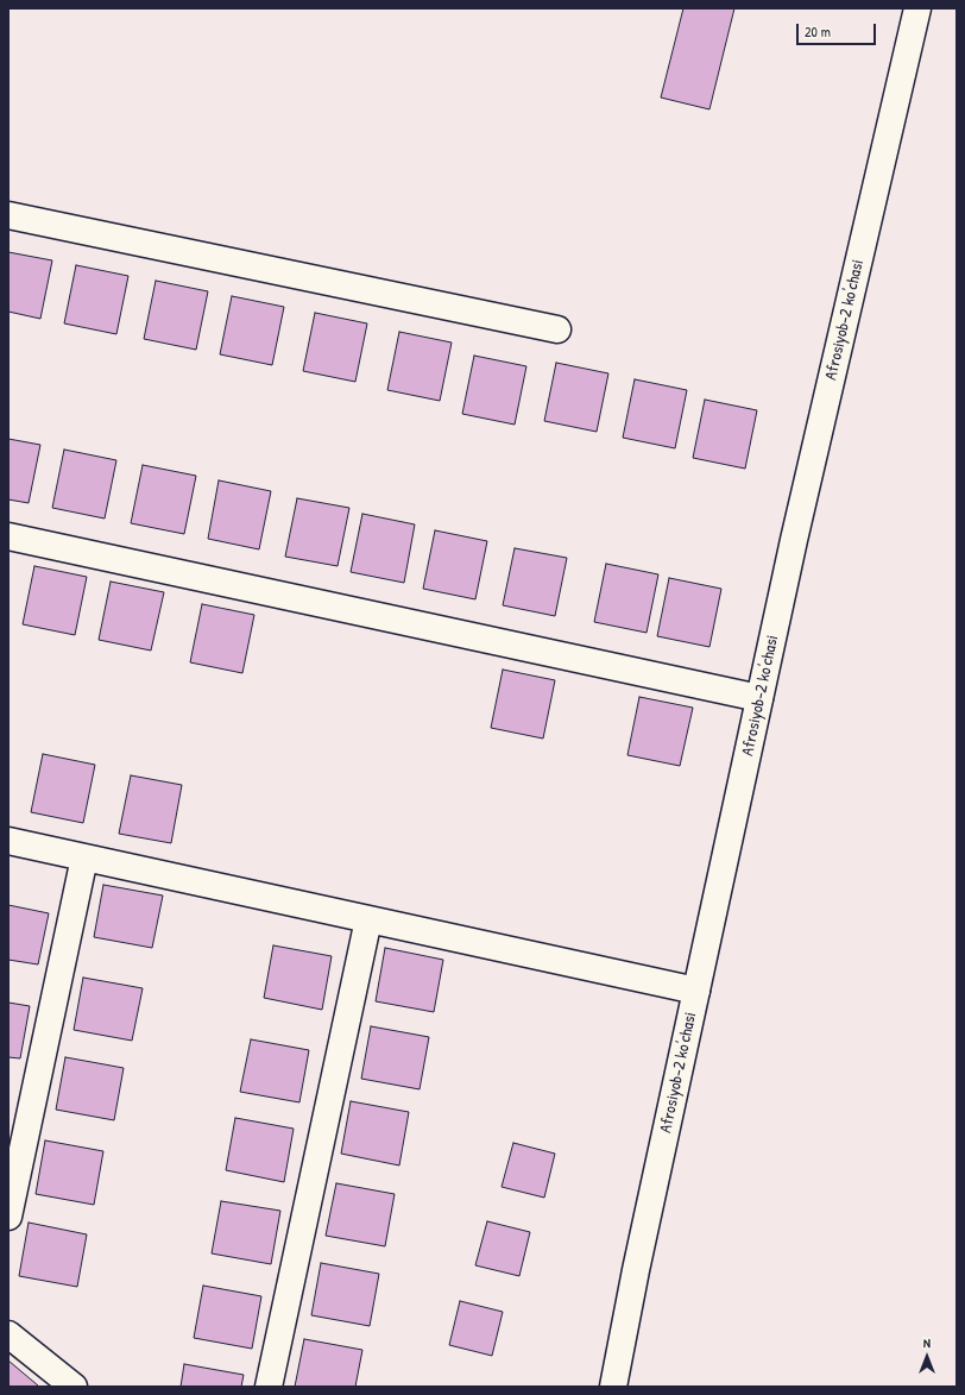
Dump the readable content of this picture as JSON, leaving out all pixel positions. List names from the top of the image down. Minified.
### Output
{"streets":{"street":["Afrosiyob-2 ko'chasi"]},"scale_bar":"20 m","north":"top"}
